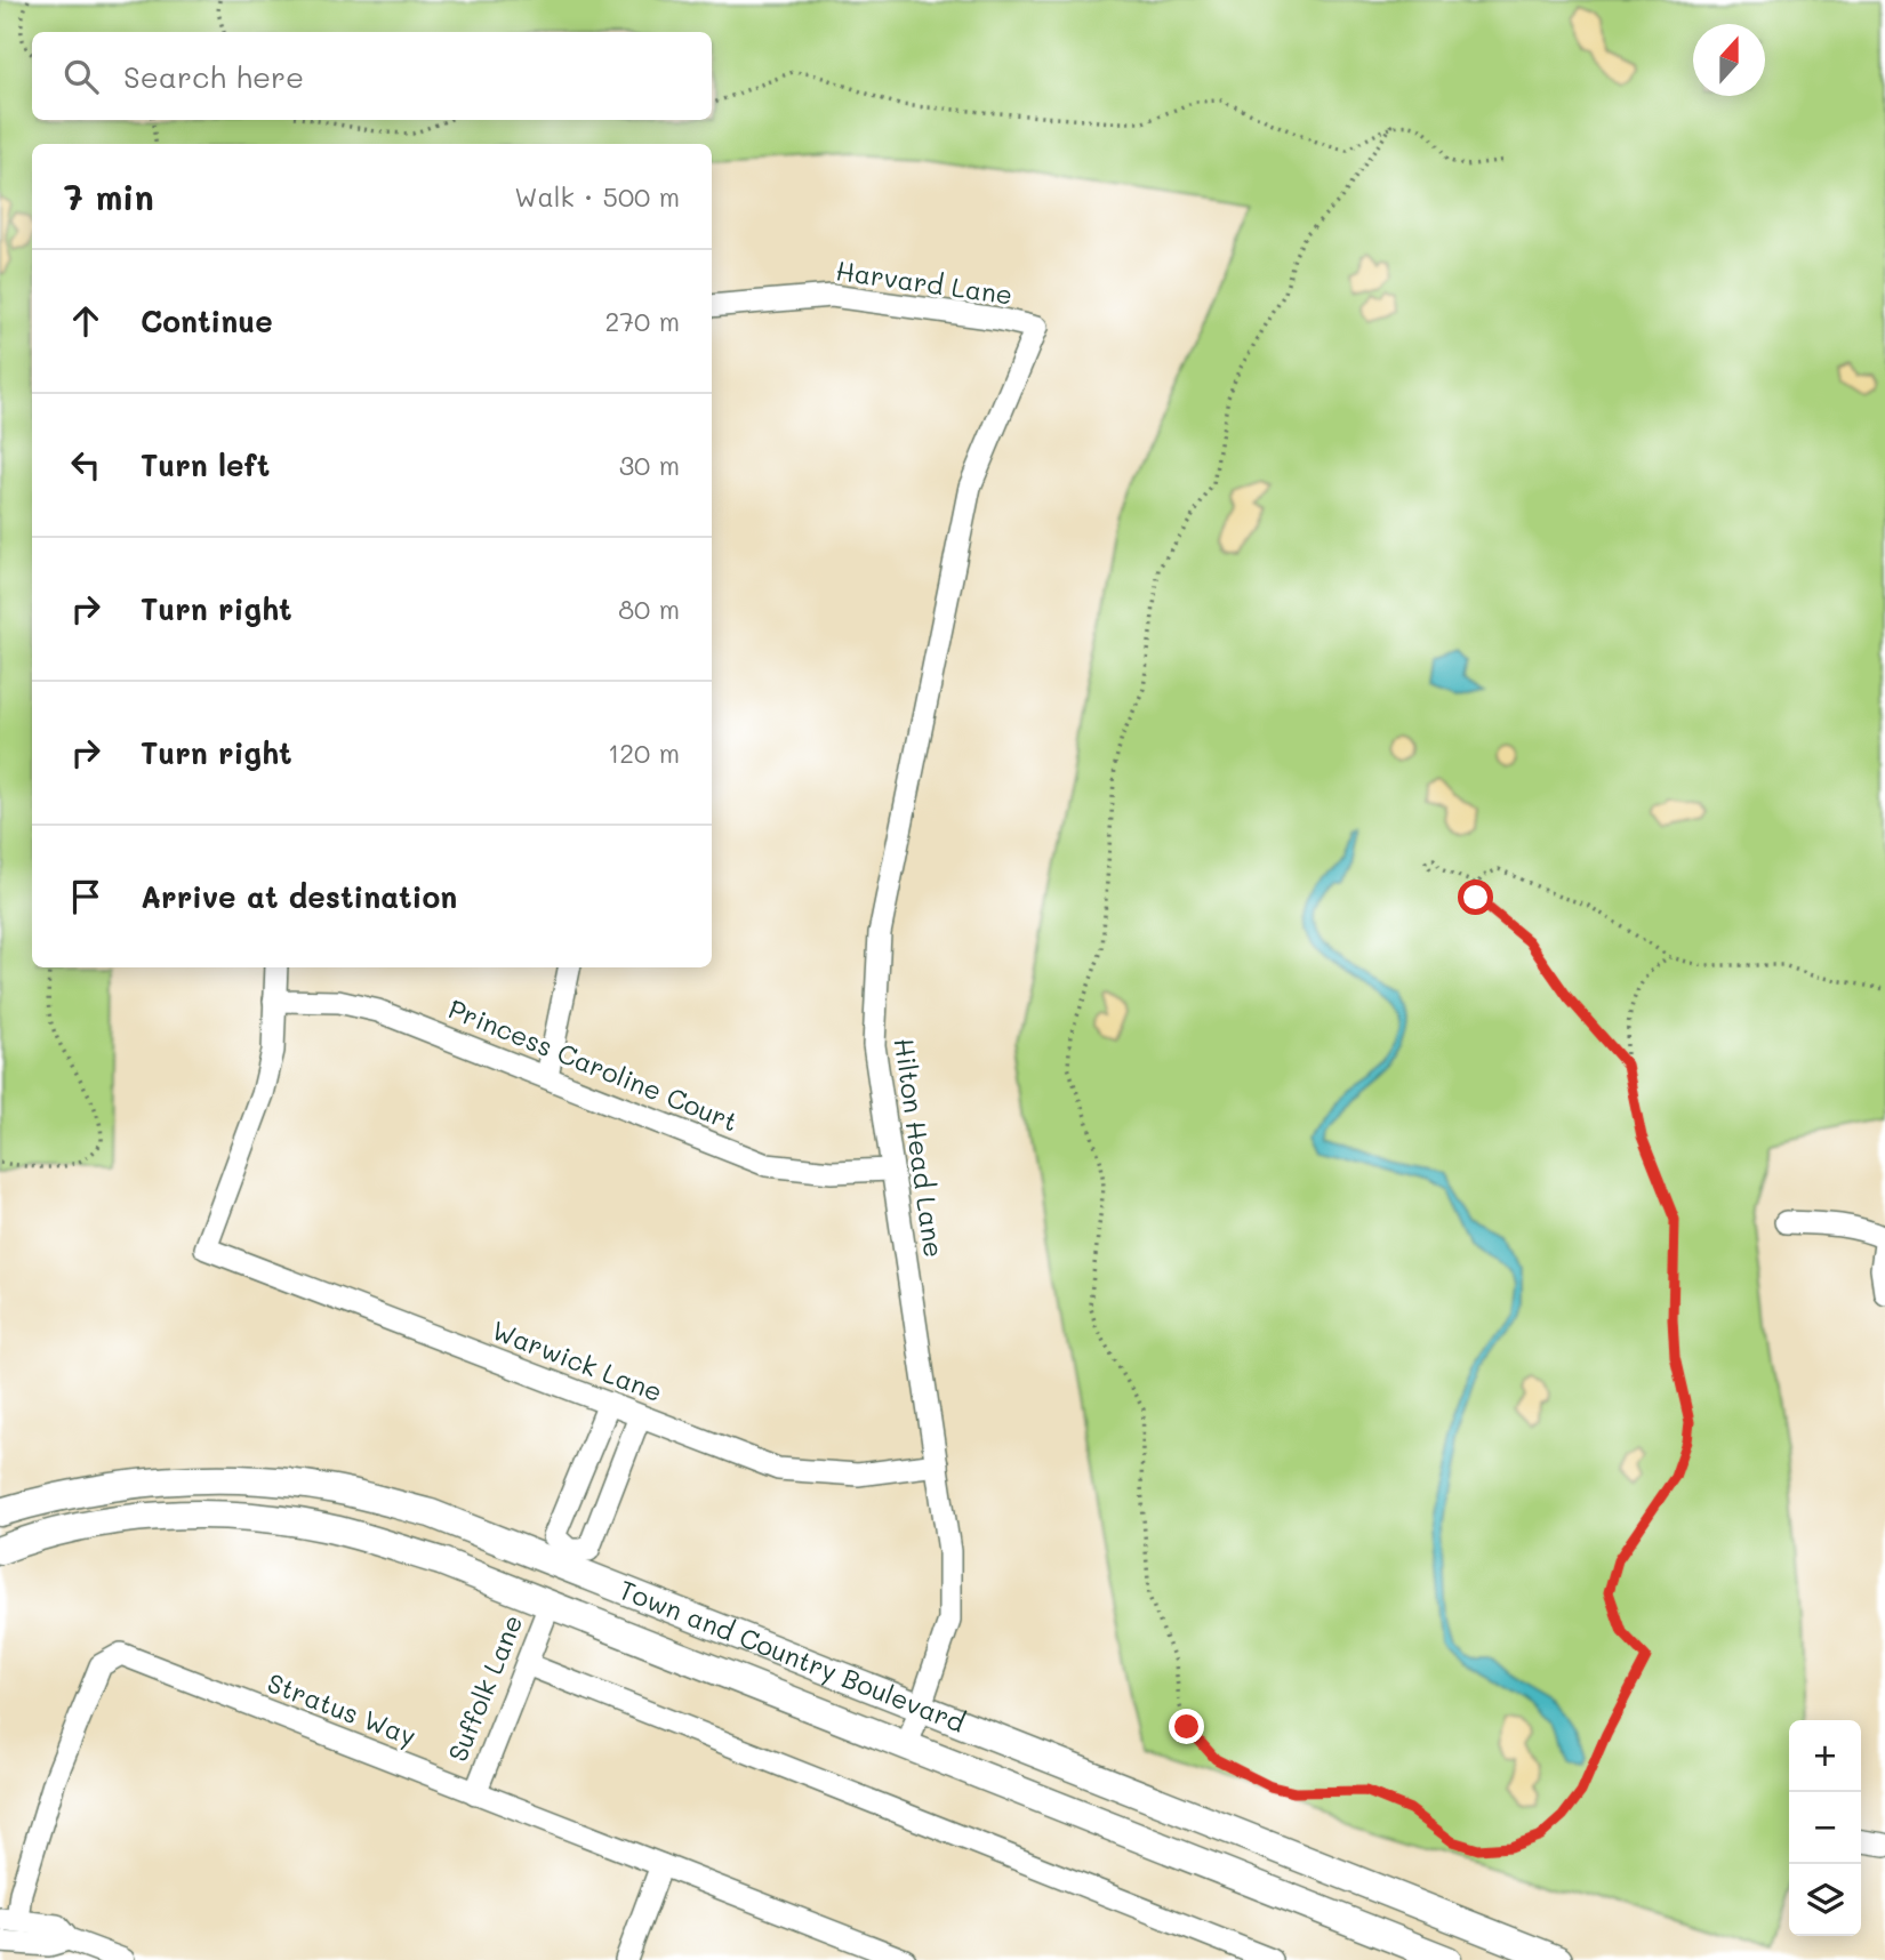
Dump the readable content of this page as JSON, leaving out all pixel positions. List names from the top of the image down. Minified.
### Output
{"streets":{"main road":["Town and Country Boulevard"],"street":["Harvard Lane","Princess Caroline Court","Hilton Head Lane","Warwick Lane","Suffolk Lane","Stratus Way"]},"crossings":[["Harvard Lane","Hilton Head Lane"],["Princess Caroline Court","Hilton Head Lane"],["Princess Caroline Court","Warwick Lane"],["Hilton Head Lane","Warwick Lane"],["Hilton Head Lane","Town and Country Boulevard"],["Town and Country Boulevard","Suffolk Lane"],["Suffolk Lane","Stratus Way"]],"north":"top","page":{"search":"Search here","heading":["7 min","Walk · 500 m"],"list":[["Continue","270 m"],["Turn left","30 m"],["Turn right","80 m"],["Turn right","120 m"],"Arrive at destination"],"map_buttons":["+","−"]}}
